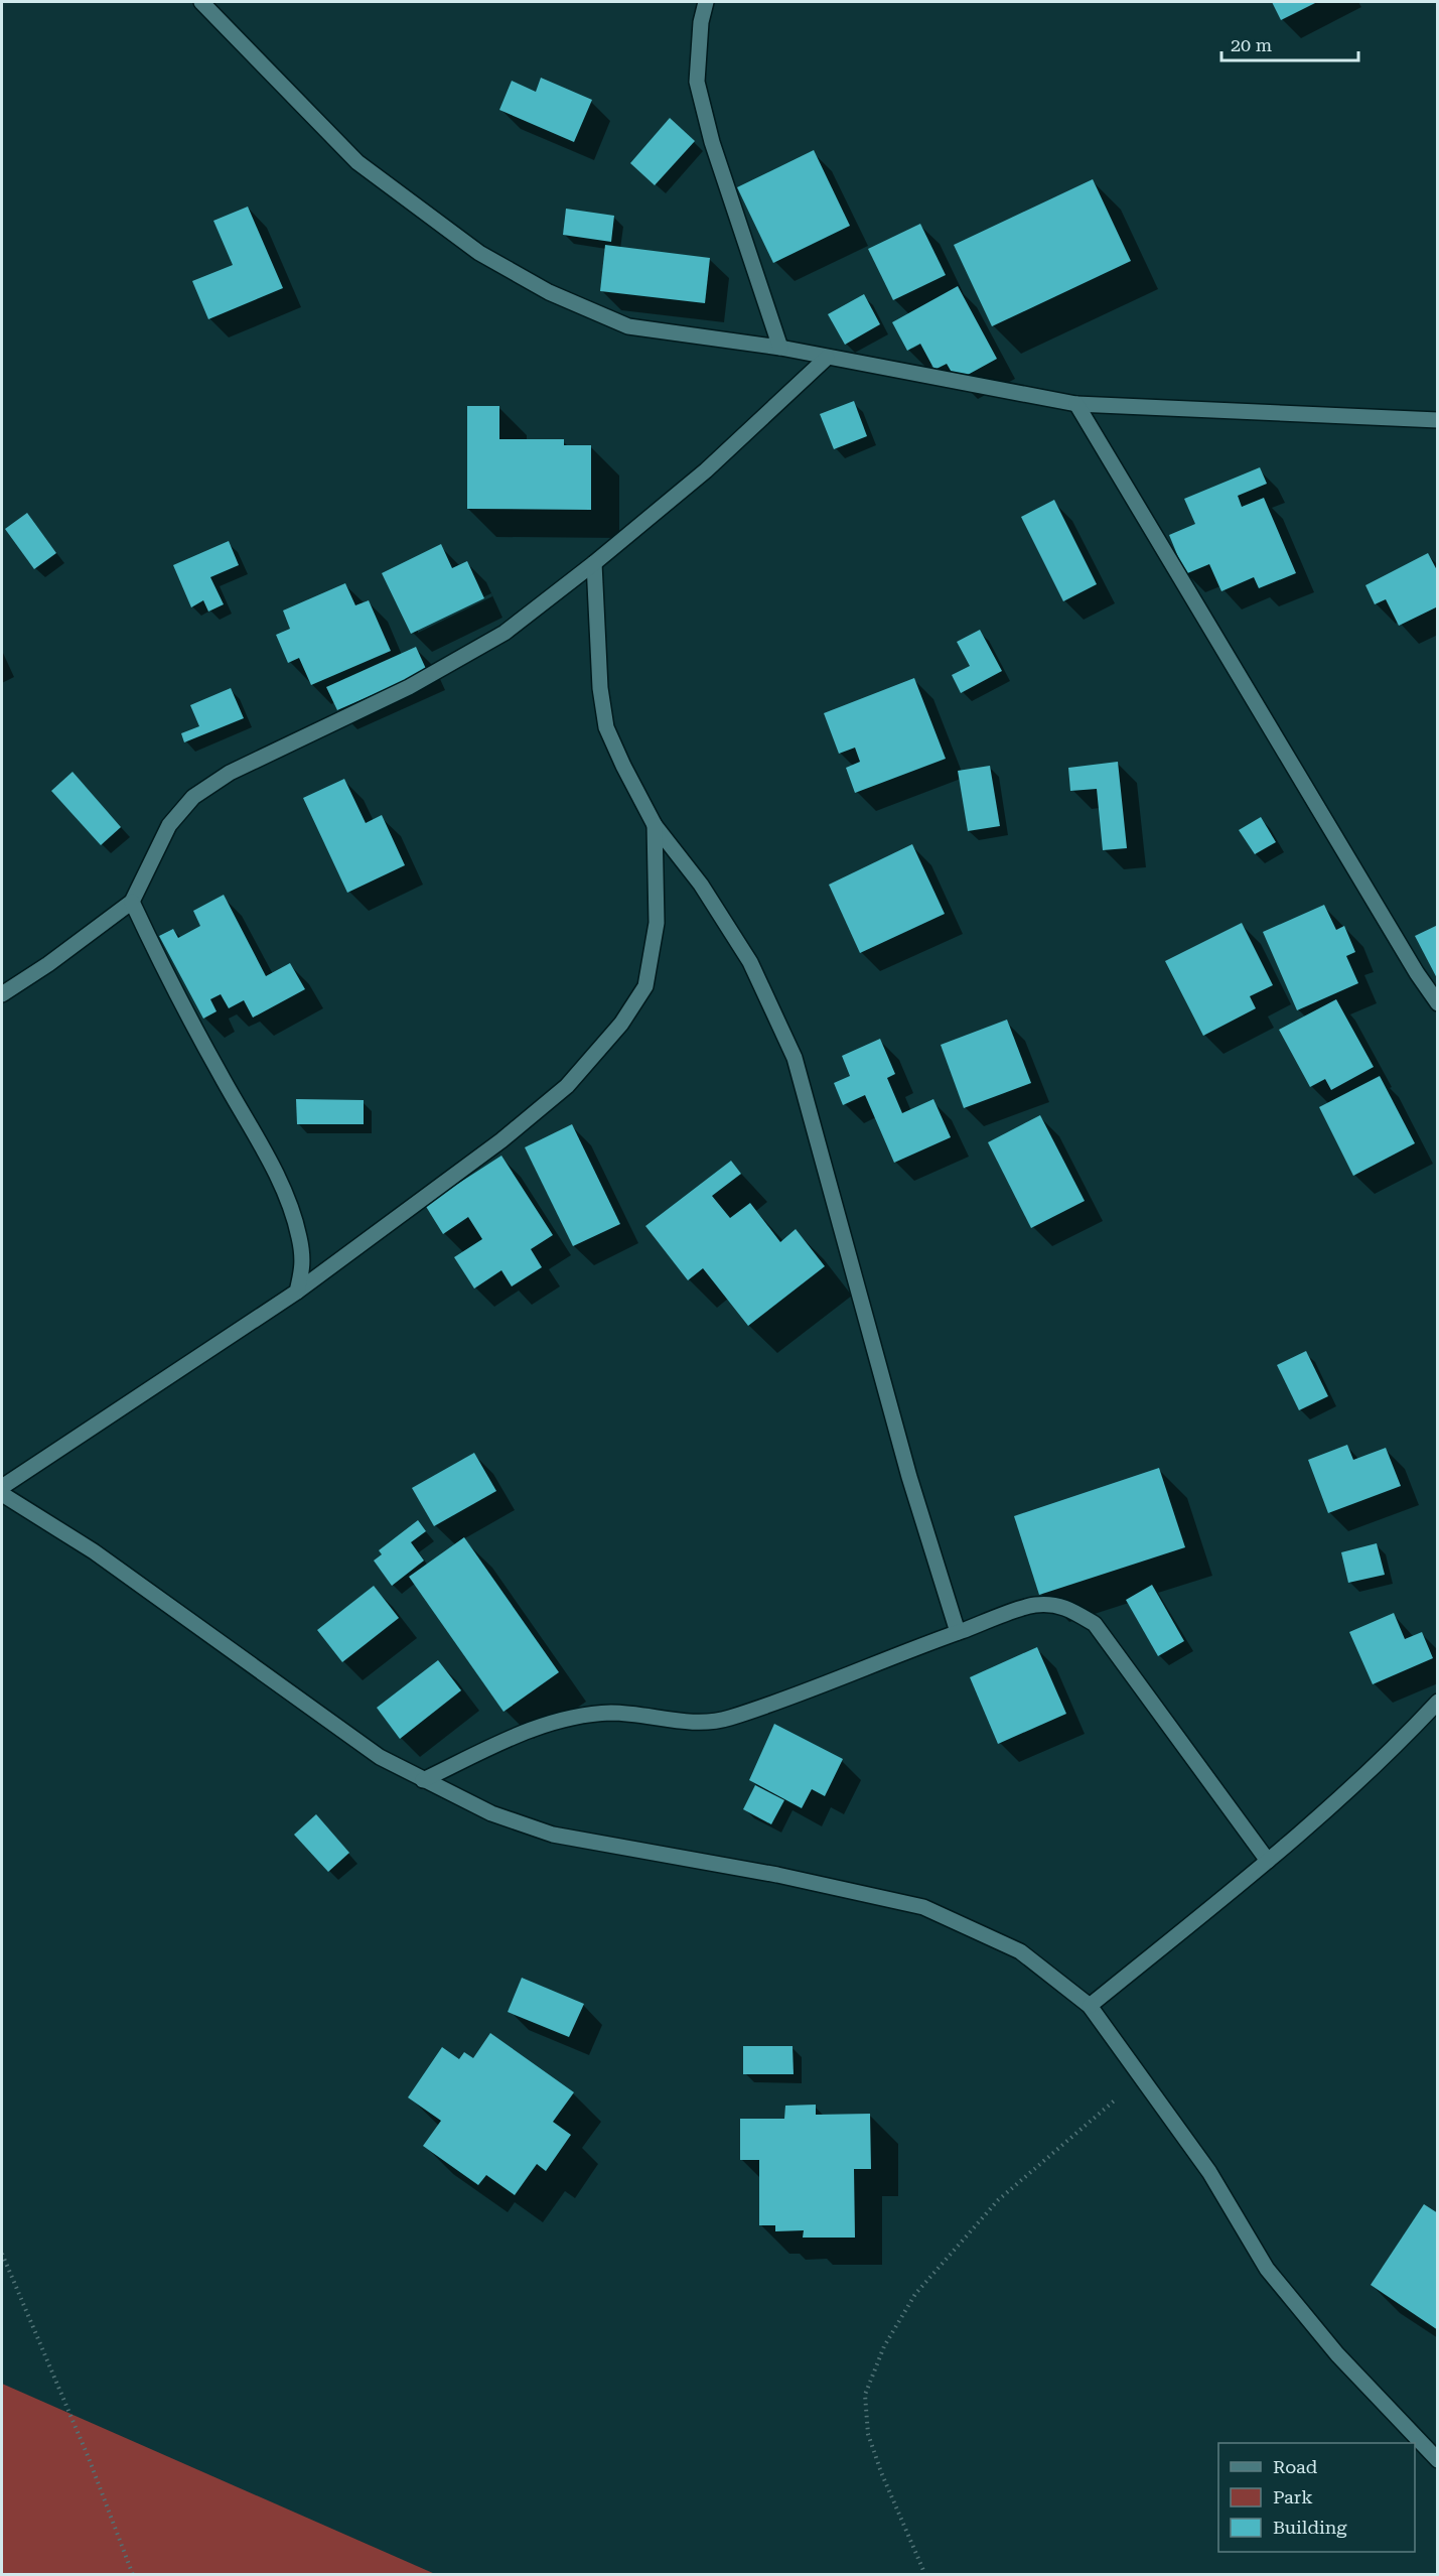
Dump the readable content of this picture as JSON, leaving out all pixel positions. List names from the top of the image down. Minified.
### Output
{"legend":["Road","Park","Building"],"scale_bar":"20 m"}
